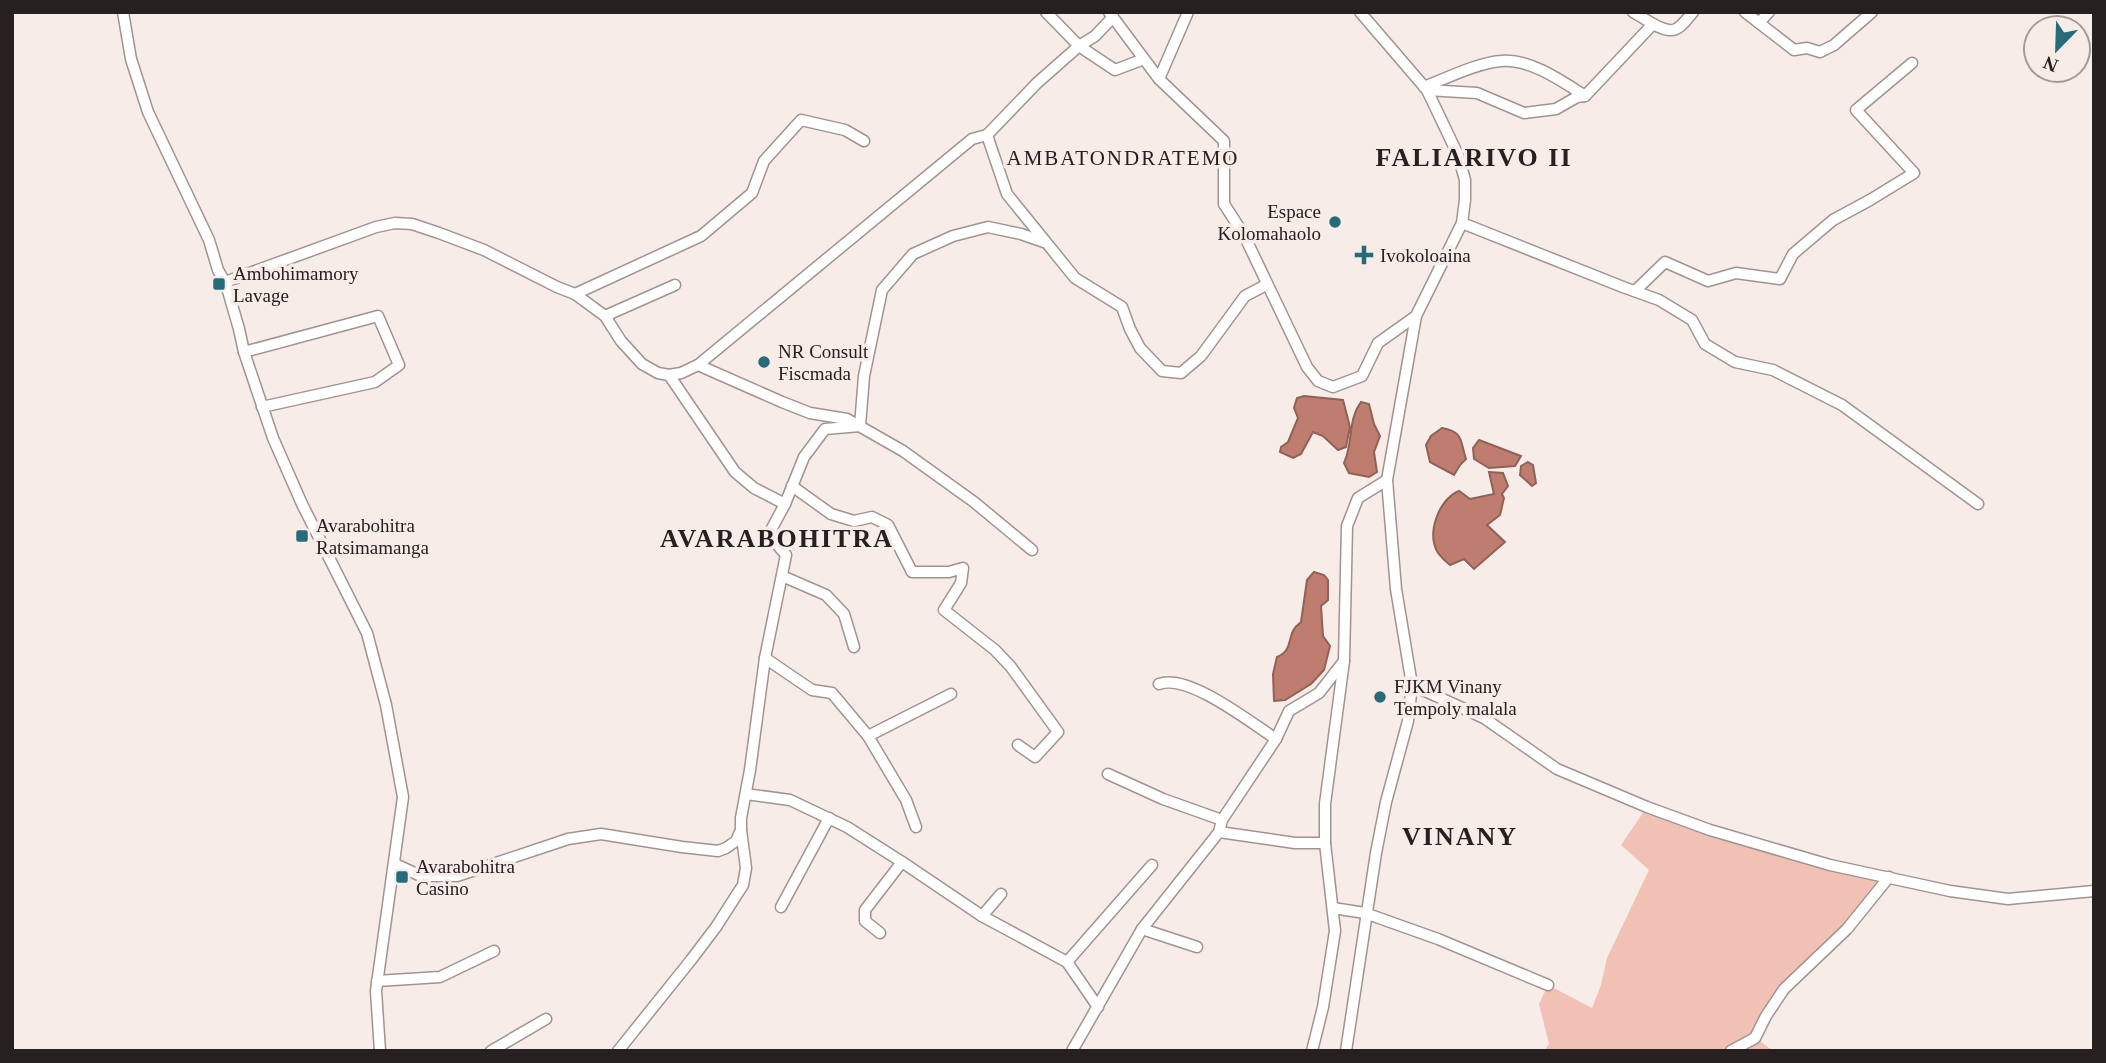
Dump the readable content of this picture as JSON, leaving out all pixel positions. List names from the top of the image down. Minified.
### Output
{"districts":["FALIARIVO II","AMBATONDRATEMO","AVARABOHITRA","VINANY"],"places":{"other":["Espace Kolomahaolo","NR Consult Fiscmada","FJKM Vinany Tempoly malala"],"health":["Ivokoloaina"],"transit":["Ambohimamory Lavage","Avarabohitra Ratsimamanga","Avarabohitra Casino"]},"north":"bottom left"}
